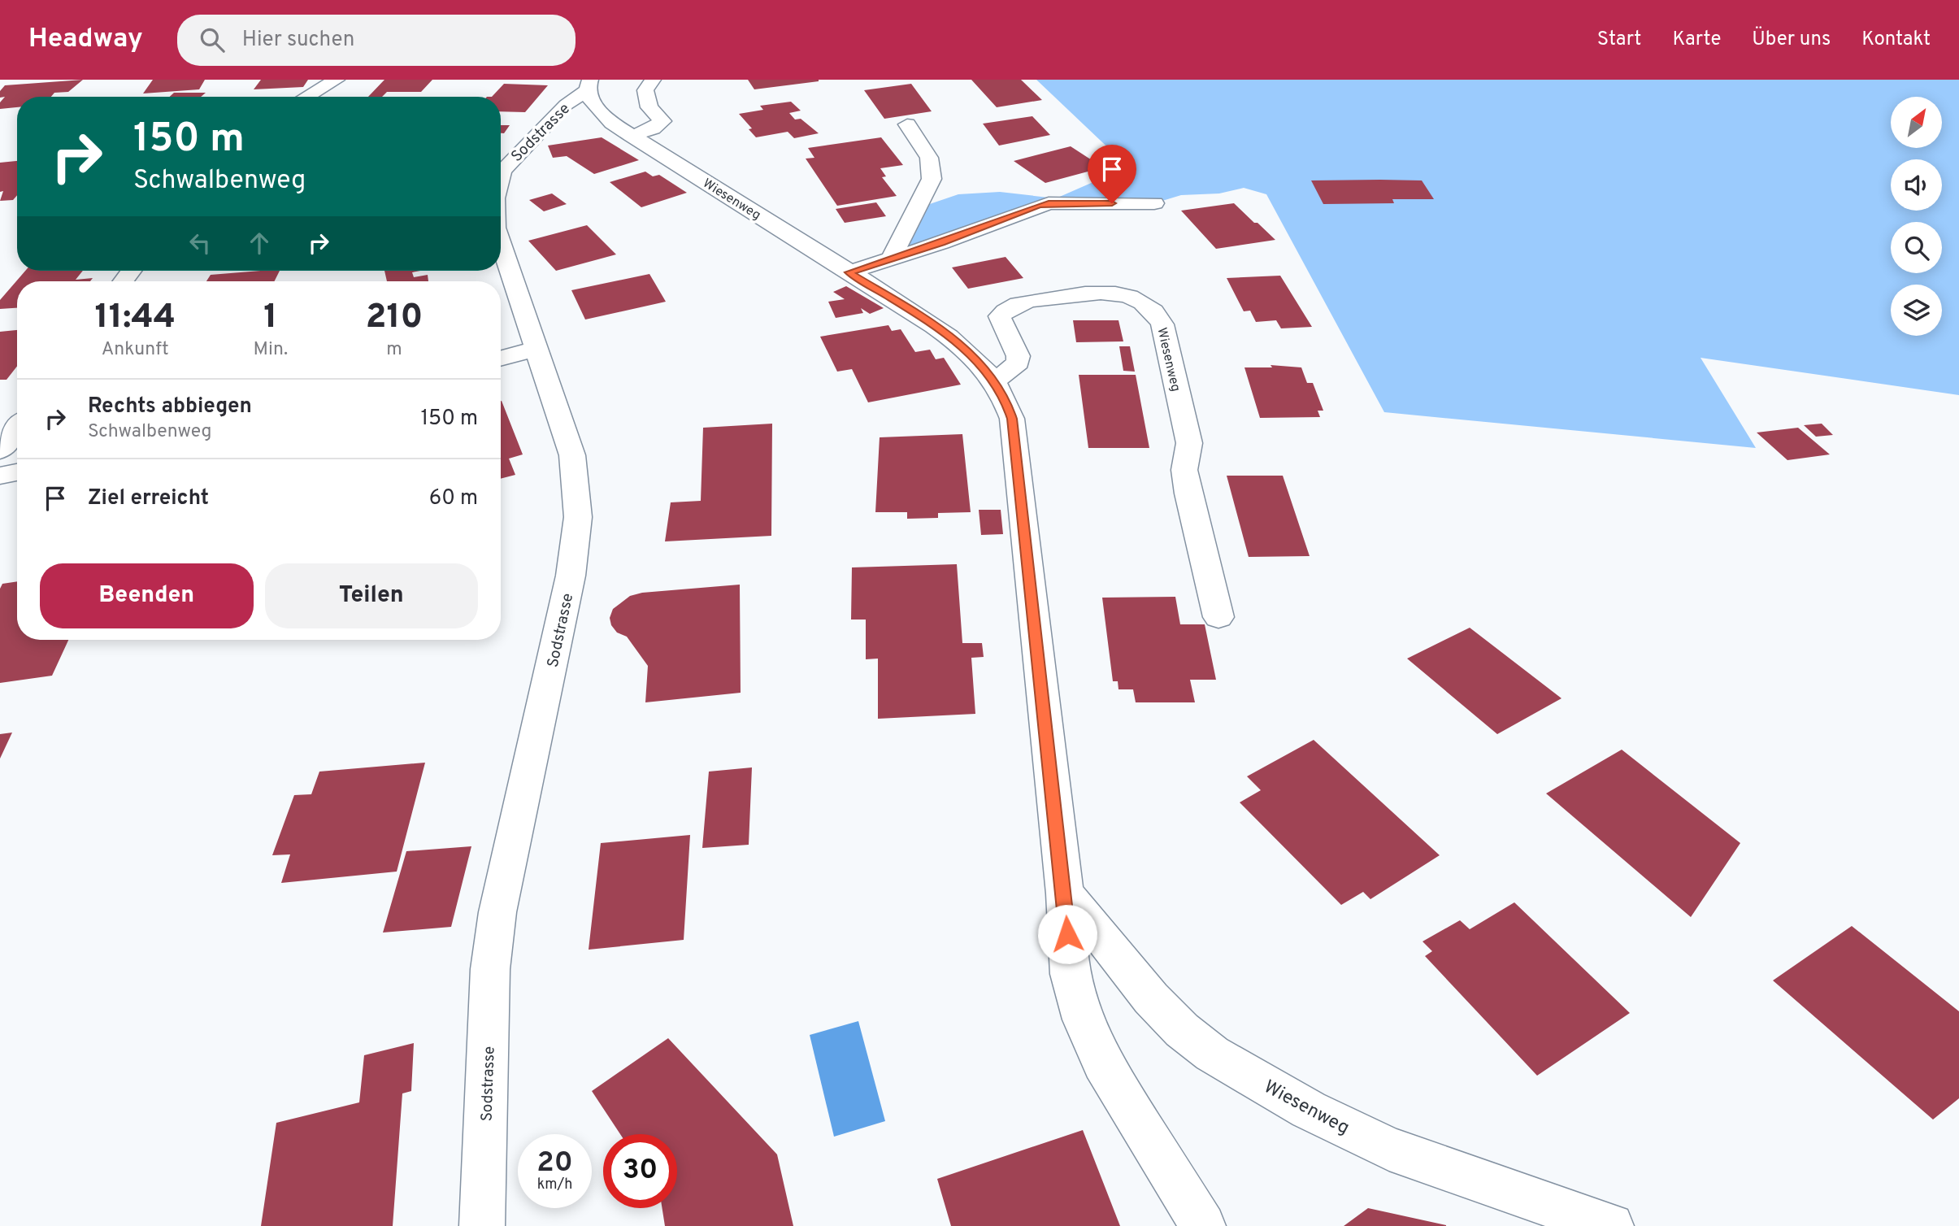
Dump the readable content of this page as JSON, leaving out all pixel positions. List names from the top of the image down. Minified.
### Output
{"streets":{"street":["Sodstrasse","Wiesenweg"]},"crossings":[["Sodstrasse","Wiesenweg"]],"north":"top right","page":{"header":"Headway","search":"Hier suchen","nav":["Start","Karte","Über uns","Kontakt"],"turn":["150 m","Schwalbenweg"],"eta":["11:44","Ankunft","1","Min.","210","m"],"list":[{"name":"Rechts abbiegen","note":"Schwalbenweg","value":"150 m"},{"name":"Ziel erreicht","value":"60 m"}],"buttons":["Beenden","Teilen"],"speed":"20 km/h","limit":"30"}}
